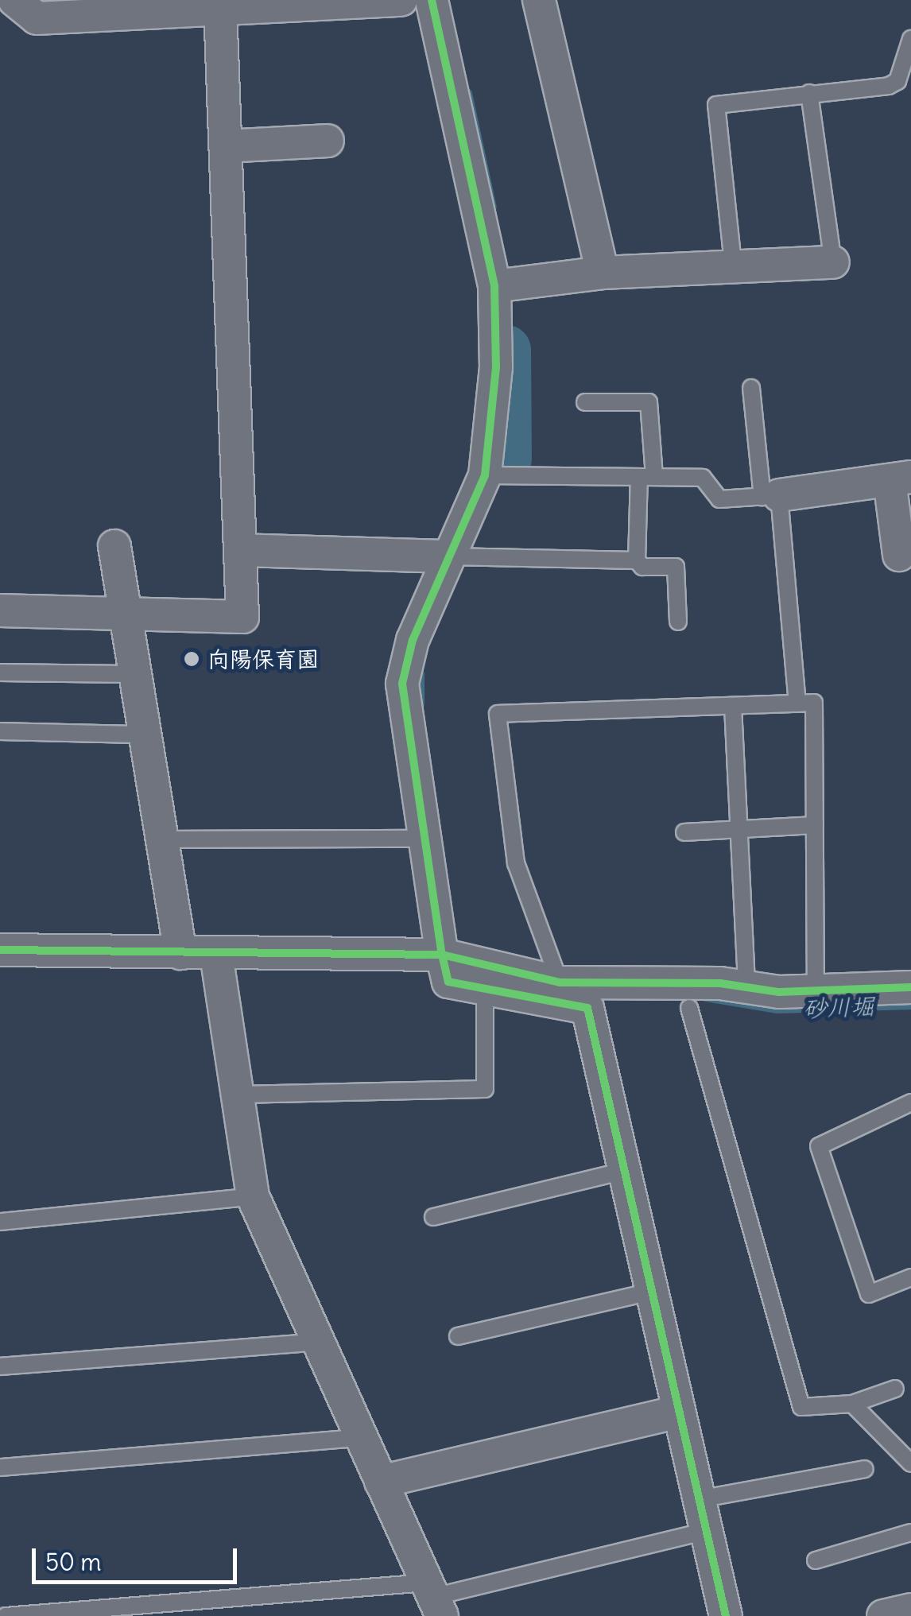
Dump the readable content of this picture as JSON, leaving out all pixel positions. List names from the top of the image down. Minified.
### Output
{"water":["砂川堀"],"places":["向陽保育園"],"scale_bar":"50 m"}
